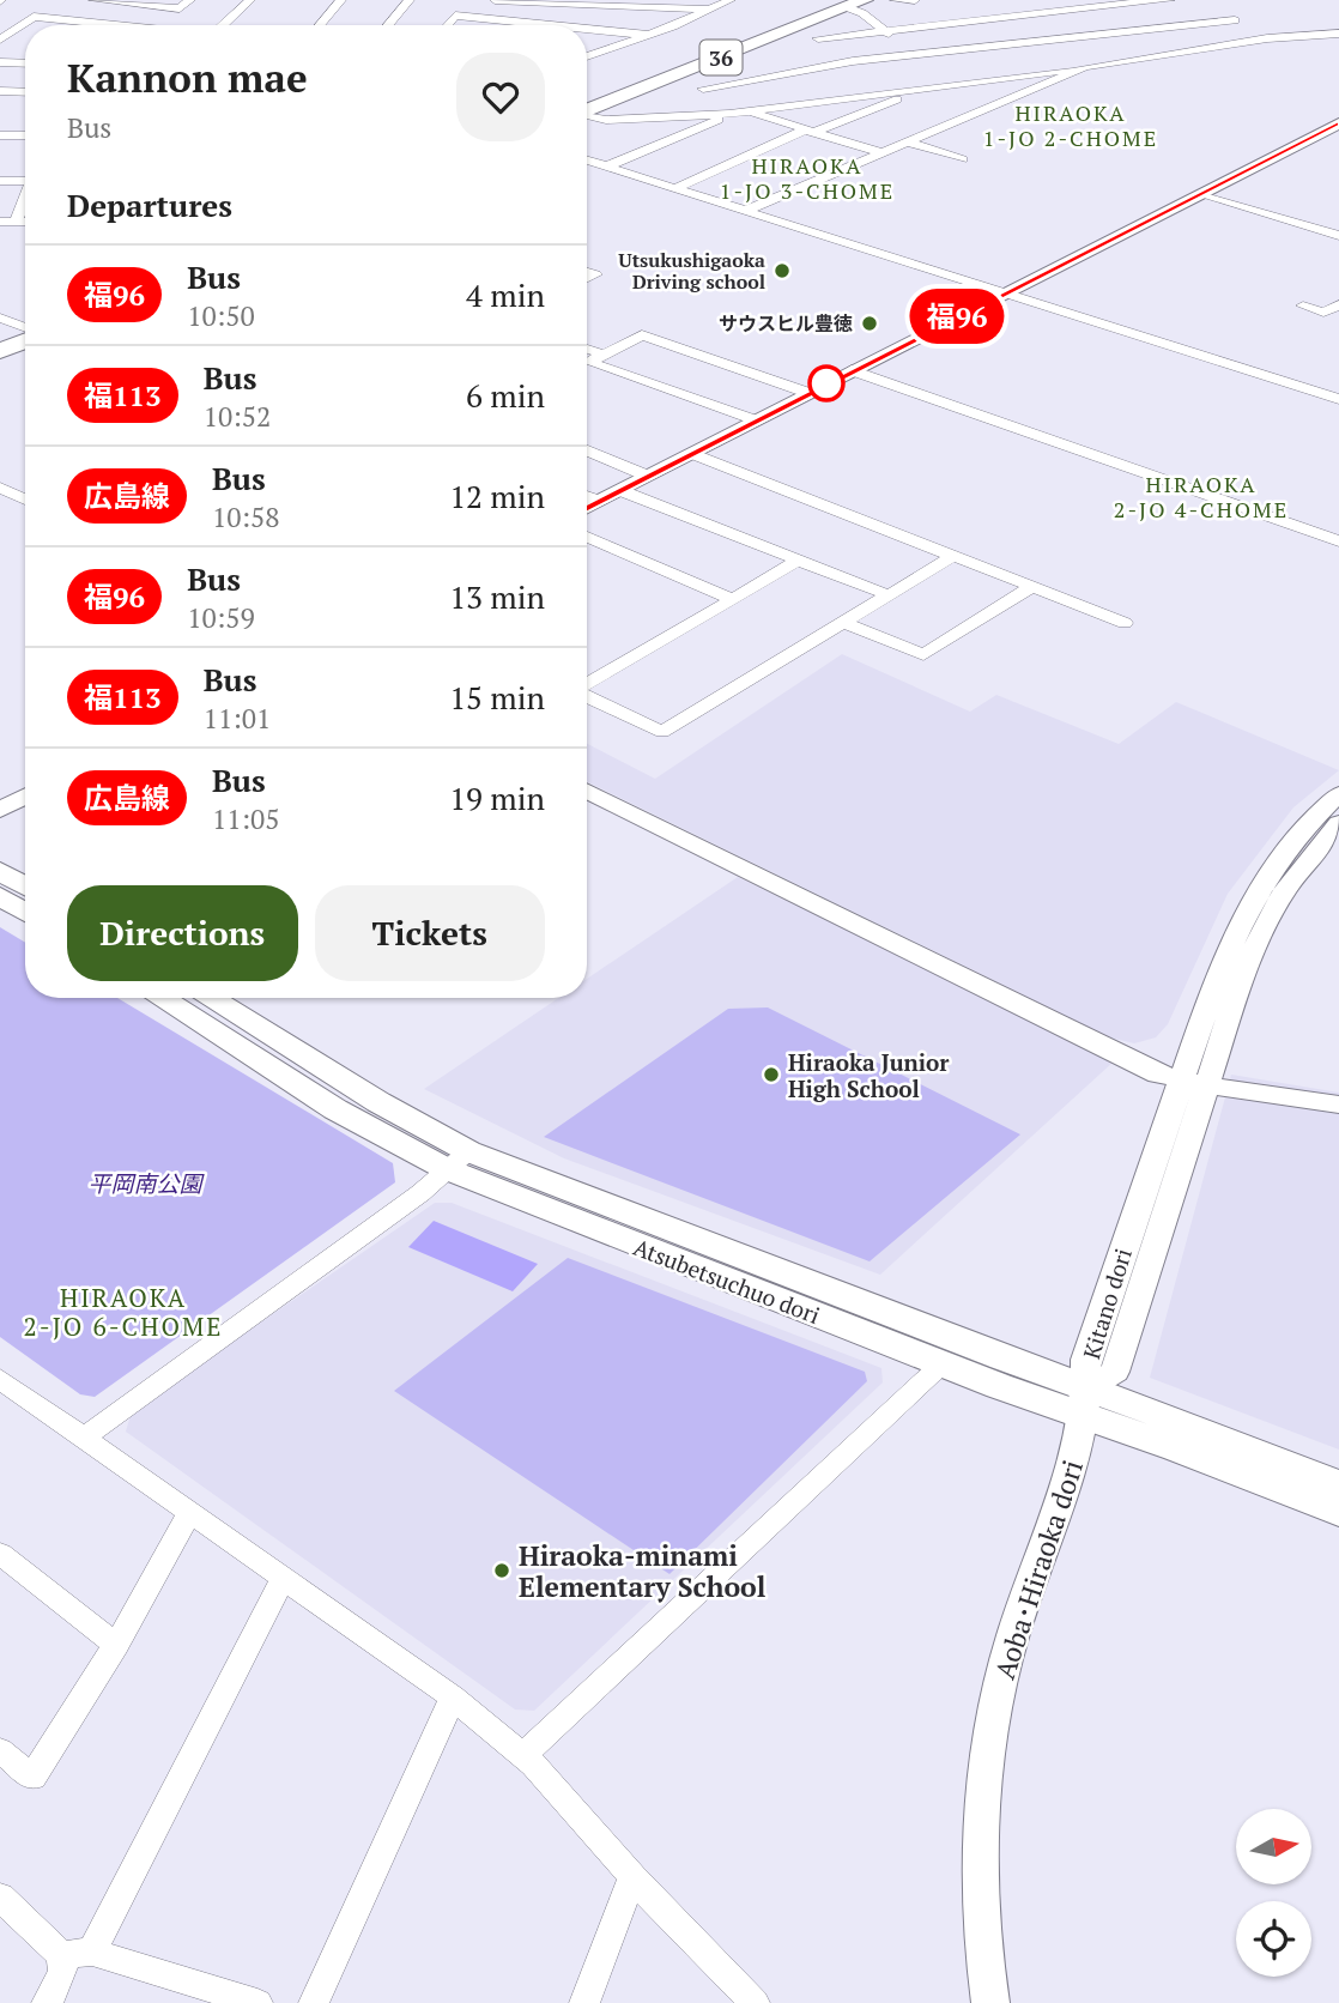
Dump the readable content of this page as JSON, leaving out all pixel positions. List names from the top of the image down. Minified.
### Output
{"streets":{"highway":["36"],"main road":["Atsubetsuchuo dori"],"street":["Kitano dori","Aoba･Hiraoka dori"]},"crossings":[["Atsubetsuchuo dori","Kitano dori"],["Atsubetsuchuo dori","Aoba･Hiraoka dori"],["Kitano dori","Aoba･Hiraoka dori"]],"districts":["HIRAOKA 1-JO 2-CHOME","HIRAOKA 1-JO 3-CHOME","HIRAOKA 2-JO 4-CHOME","HIRAOKA 2-JO 6-CHOME"],"parks":["平岡南公園"],"places":["Utsukushigaoka Driving school","サウスヒル豊徳","Hiraoka Junior High School","Hiraoka-minami Elementary School"],"lines":["bus line 福96"],"north":"right","page":{"on_map":"福96","heading":[["Kannon mae","Bus"],"Departures"],"list":[{"mark":"福96","name":"Bus","note":"10:50","value":"4 min"},{"mark":"福113","name":"Bus","note":"10:52","value":"6 min"},{"mark":"広島線","name":"Bus","note":"10:58","value":"12 min"},{"mark":"福96","name":"Bus","note":"10:59","value":"13 min"},{"mark":"福113","name":"Bus","note":"11:01","value":"15 min"},{"mark":"広島線","name":"Bus","note":"11:05","value":"19 min"}],"buttons":["Directions","Tickets"]}}
